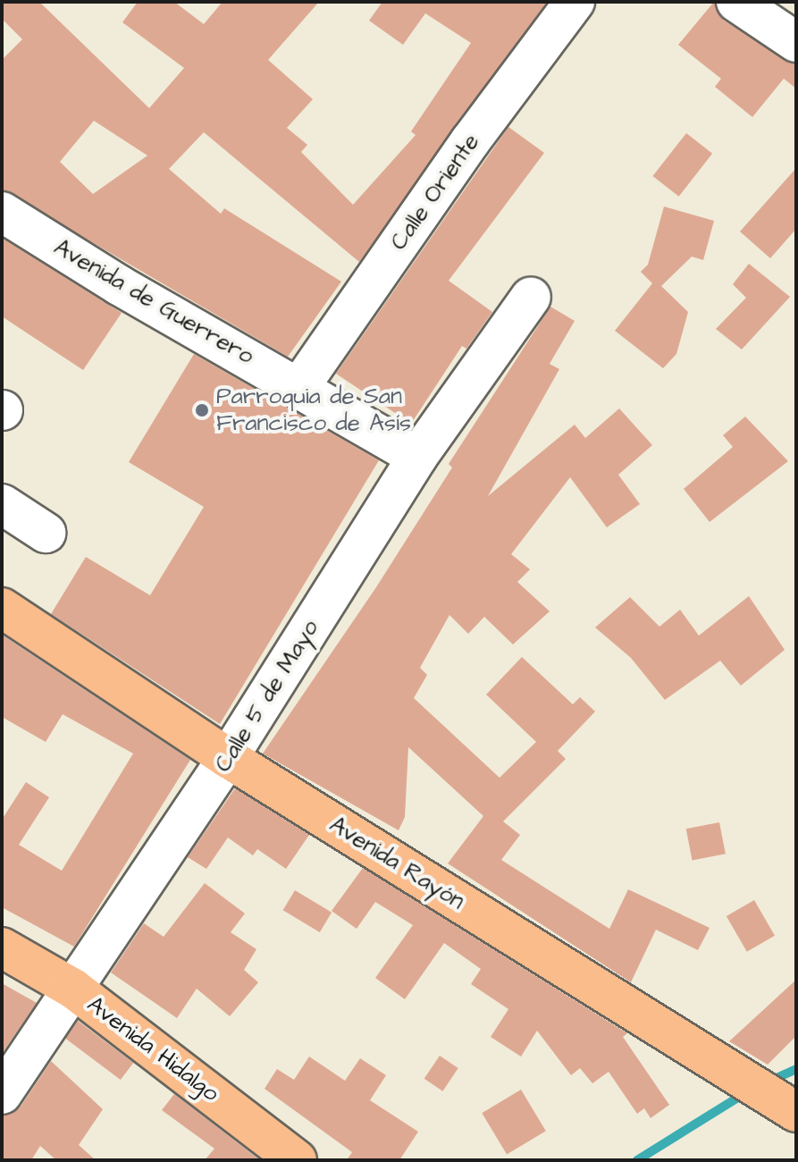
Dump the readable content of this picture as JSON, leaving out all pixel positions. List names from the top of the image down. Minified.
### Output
{"streets":{"main road":["Avenida Rayón","Avenida Hidalgo"],"street":["Calle Oriente","Avenida de Guerrero","Calle 5 de Mayo"]},"crossings":[["Calle Oriente","Avenida de Guerrero"],["Avenida de Guerrero","Calle 5 de Mayo"],["Calle 5 de Mayo","Avenida Rayón"],["Calle 5 de Mayo","Avenida Hidalgo"]],"places":["Parroquia de San Francisco de Asís"]}
